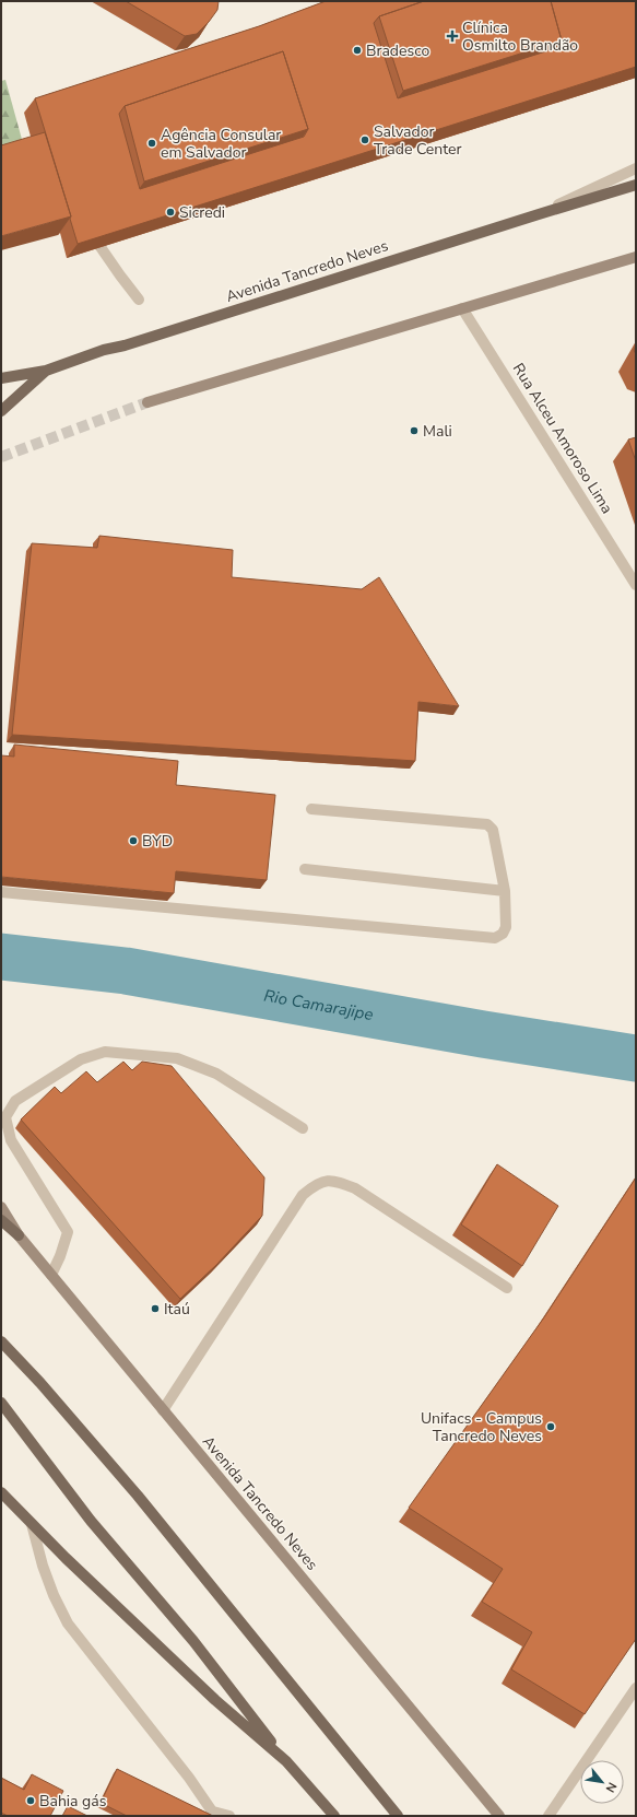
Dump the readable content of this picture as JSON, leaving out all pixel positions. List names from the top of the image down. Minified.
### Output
{"streets":{"main road":["Avenida Tancredo Neves"],"street":["Rua Alceu Amoroso Lima"]},"water":["Rio Camarajipe"],"places":{"health":["Clínica Osmilto Brandão"],"other":["Bradesco","Salvador Trade Center","Agência Consular em Salvador","Sicredi","Mali","BYD","Itaú","Unifacs - Campus Tancredo Neves","Bahia gás"]},"north":"bottom right"}
